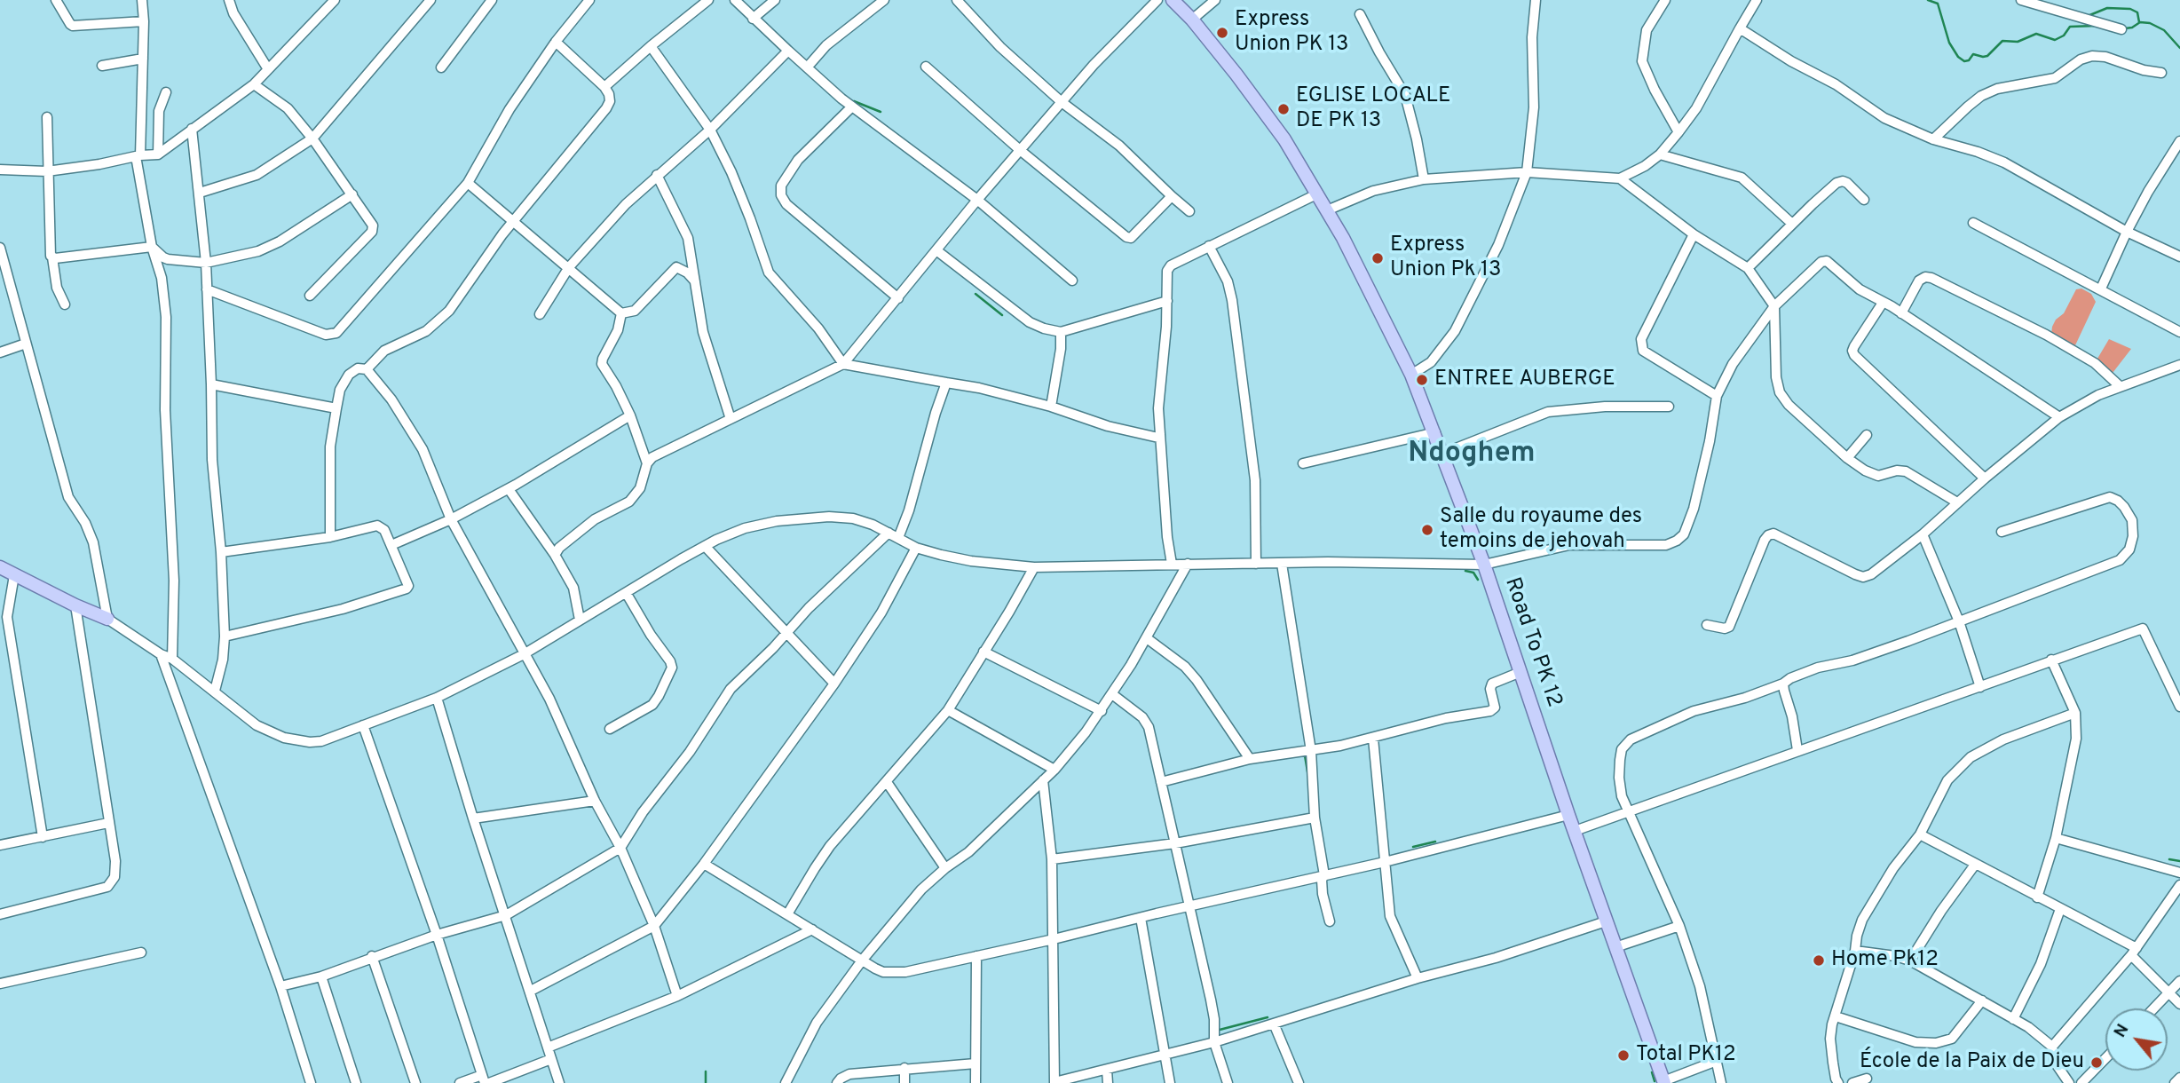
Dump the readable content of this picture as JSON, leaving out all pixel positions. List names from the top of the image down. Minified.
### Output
{"streets":{"main road":["Road To PK 12"]},"districts":["Ndoghem"],"places":["Express Union PK 13","EGLISE LOCALE DE PK 13","Express Union Pk 13","ENTREE AUBERGE","Salle du royaume des temoins de jehovah","Home Pk12","Total PK12","École de la Paix de Dieu"],"north":"top left"}
